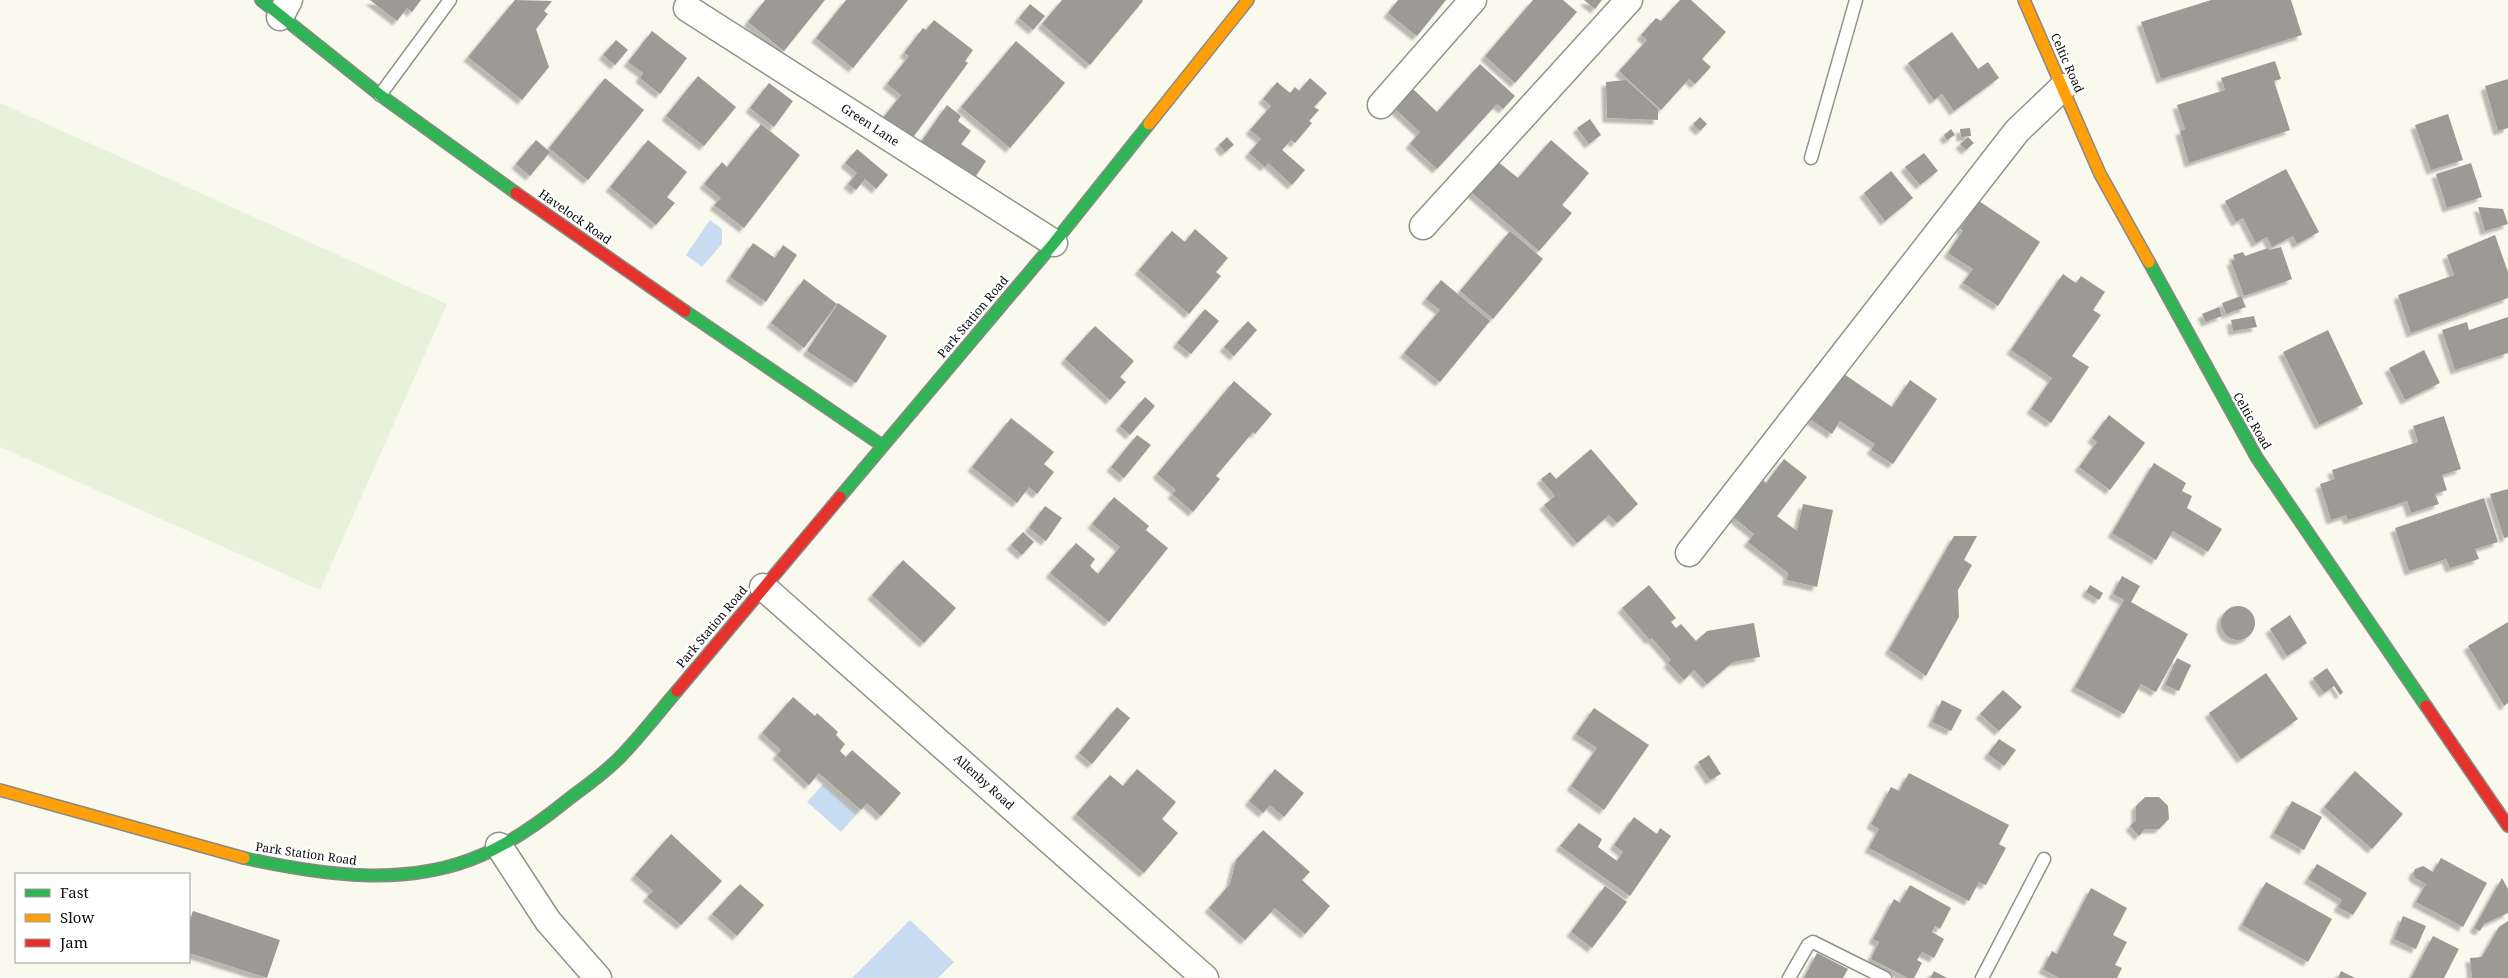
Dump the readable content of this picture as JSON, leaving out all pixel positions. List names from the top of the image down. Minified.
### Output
{"streets":{"street":["Celtic Road","Green Lane","Havelock Road","Park Station Road","Allenby Road"]},"crossings":[["Green Lane","Park Station Road"],["Havelock Road","Park Station Road"],["Park Station Road","Allenby Road"]],"legend":["Fast","Slow","Jam"]}
